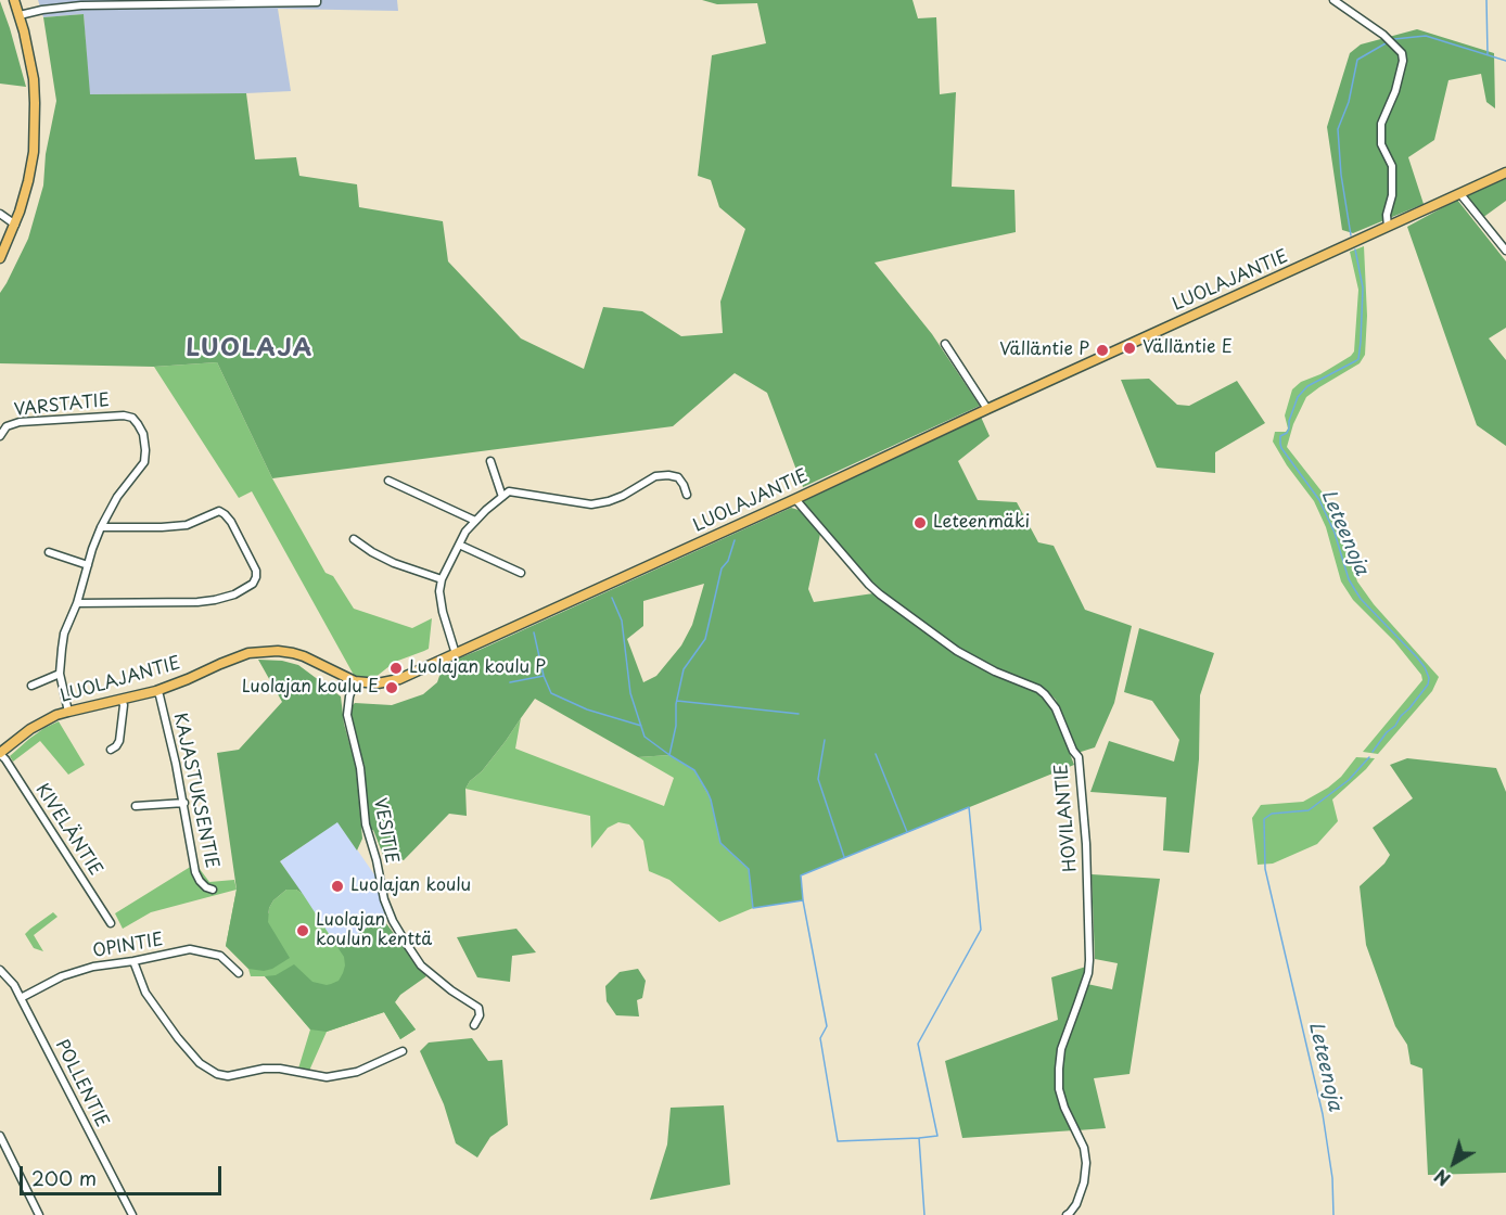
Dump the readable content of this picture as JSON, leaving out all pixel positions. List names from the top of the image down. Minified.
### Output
{"streets":{"main road":["LUOLAJANTIE"],"street":["VARSTATIE","KAJASTUKSENTIE","HOVILANTIE","KIVELÄNTIE","VESITIE","OPINTIE","POLLENTIE"]},"crossings":[["LUOLAJANTIE","KAJASTUKSENTIE"],["LUOLAJANTIE","HOVILANTIE"],["LUOLAJANTIE","KIVELÄNTIE"],["LUOLAJANTIE","VESITIE"],["OPINTIE","POLLENTIE"]],"districts":["LUOLAJA"],"water":["Leteenoja"],"places":["Välläntie E","Välläntie P","Leteenmäki","Luolajan koulu P","Luolajan koulu E","Luolajan koulu","Luolajan koulun kenttä"],"scale_bar":"200 m","north":"bottom left"}
